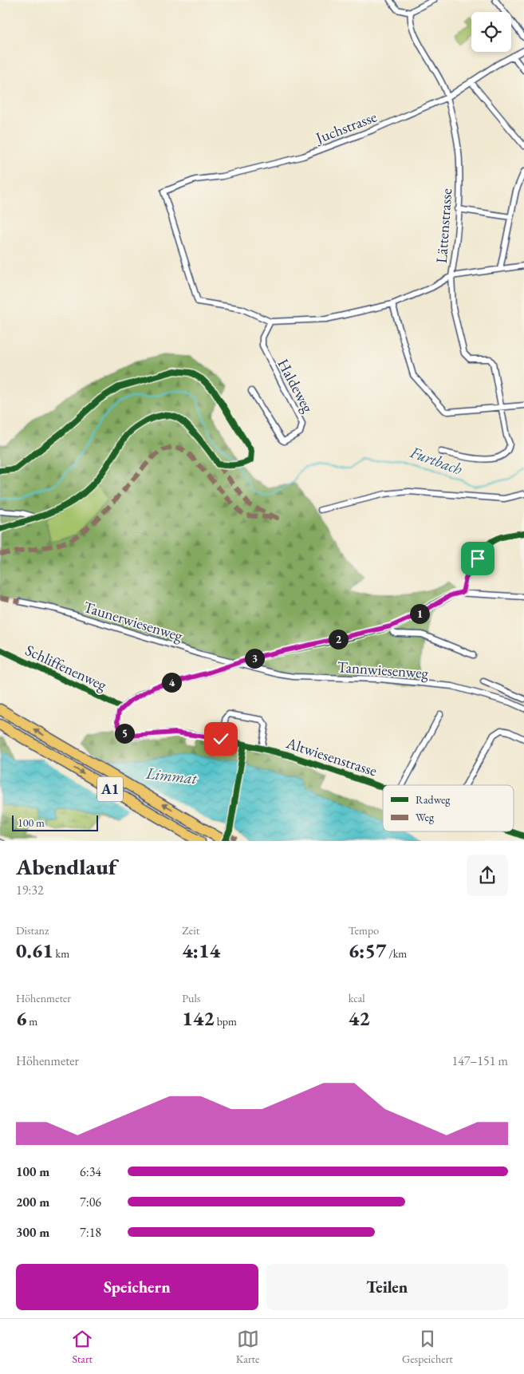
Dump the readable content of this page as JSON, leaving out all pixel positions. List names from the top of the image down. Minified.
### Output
{"streets":{"highway":["A1"],"street":["Juchstrasse","Lättenstrasse","Haldeweg","Taunerwiesenweg","Schliffenenweg","Tannwiesenweg","Altwiesenstrasse"]},"crossings":[["Juchstrasse","Lättenstrasse"],["Lättenstrasse","Haldeweg"],["Taunerwiesenweg","Tannwiesenweg"],["Schliffenenweg","Altwiesenstrasse"]],"water":["Furtbach","Limmat"],"legend":["Radweg","Weg"],"scale_bar":"100 m","page":{"pins":["1","2","3","4","5"],"scale":"100 m","heading":["Abendlauf","19:32"],"stats":[["Distanz","0.61 km"],["Zeit","4:14"],["Tempo","6:57 /km"],["Höhenmeter","6 m"],["Puls","142 bpm"],["kcal","42"]],"chart":["Höhenmeter","147–151 m"],"list":[{"name":"100 m","note":"6:34"},{"name":"200 m","note":"7:06"},{"name":"300 m","note":"7:18"}],"buttons":["Speichern","Teilen"],"tabs":["Start","Karte","Gespeichert"]}}
